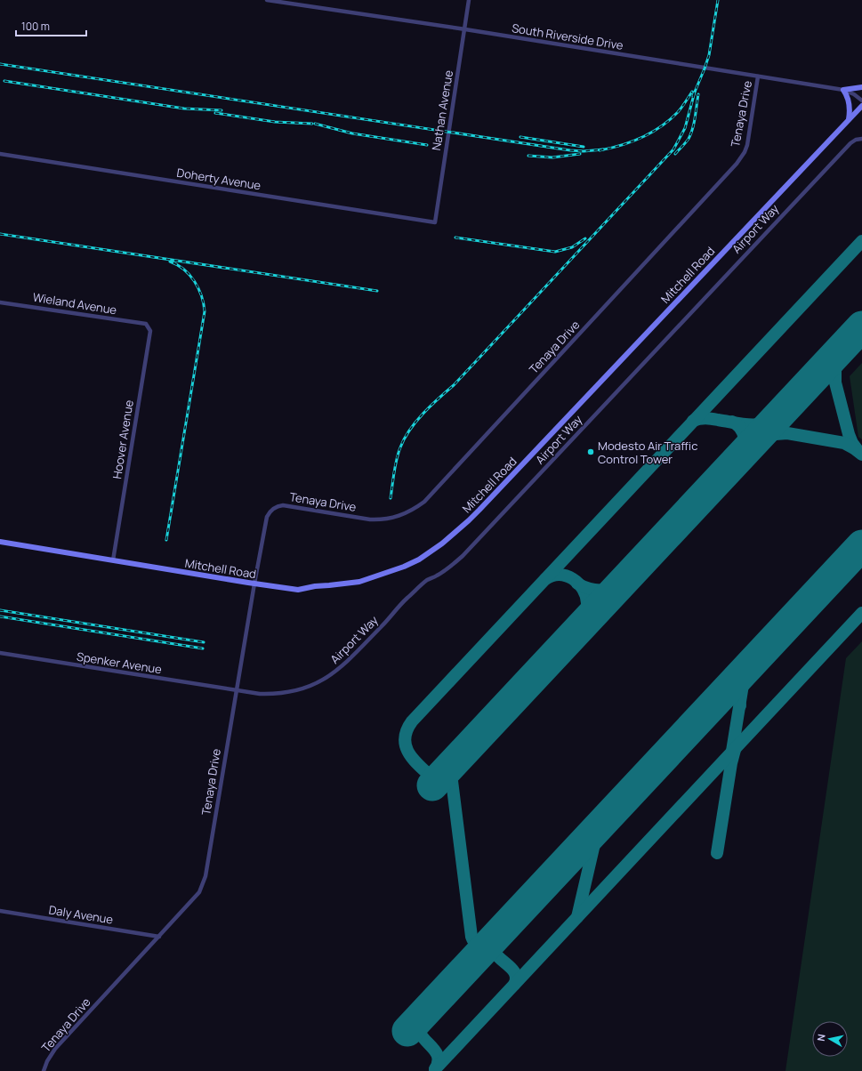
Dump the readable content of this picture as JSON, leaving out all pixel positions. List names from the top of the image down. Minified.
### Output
{"streets":{"main road":["Mitchell Road"],"street":["South Riverside Drive","Nathan Avenue","Tenaya Drive","Doherty Avenue","Airport Way","Wieland Avenue","Hoover Avenue","Spenker Avenue","Daly Avenue"]},"crossings":[["South Riverside Drive","Nathan Avenue"],["South Riverside Drive","Tenaya Drive"],["Nathan Avenue","Doherty Avenue"],["Tenaya Drive","Airport Way"],["Tenaya Drive","Mitchell Road"],["Tenaya Drive","Spenker Avenue"],["Tenaya Drive","Daly Avenue"],["Airport Way","Spenker Avenue"],["Mitchell Road","Hoover Avenue"],["Wieland Avenue","Hoover Avenue"]],"places":["Modesto Air Traffic Control Tower"],"scale_bar":"100 m","north":"left"}
